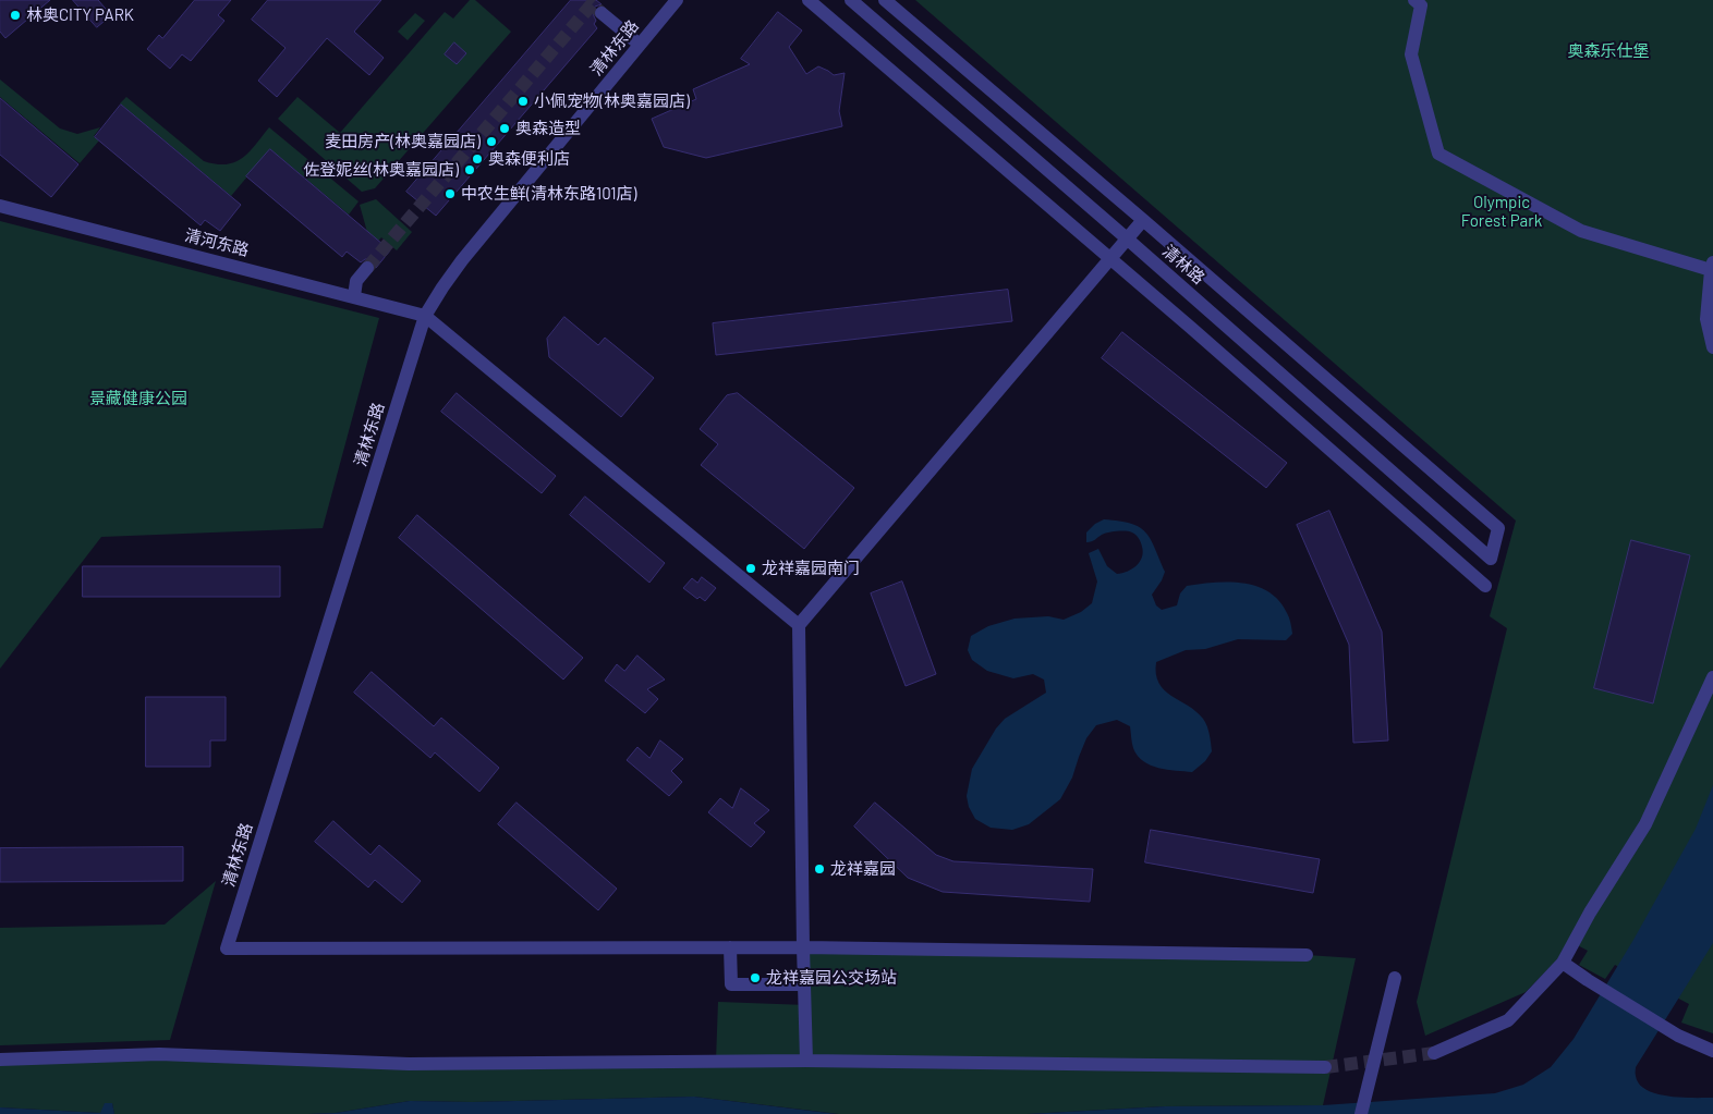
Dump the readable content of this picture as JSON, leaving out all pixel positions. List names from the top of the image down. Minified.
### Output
{"streets":{"street":["清林东路","清河东路","清林路"]},"crossings":[["清林东路","清河东路"]],"parks":["奥森乐仕堡","Olympic Forest Park","景藏健康公园"],"places":["林奥CITY PARK","小佩宠物(林奥嘉园店)","奥森造型","麦田房产(林奥嘉园店)","奥森便利店","佐登妮丝(林奥嘉园店)","中农生鲜(清林东路101店)","龙祥嘉园南门","龙祥嘉园","龙祥嘉园公交场站"]}
